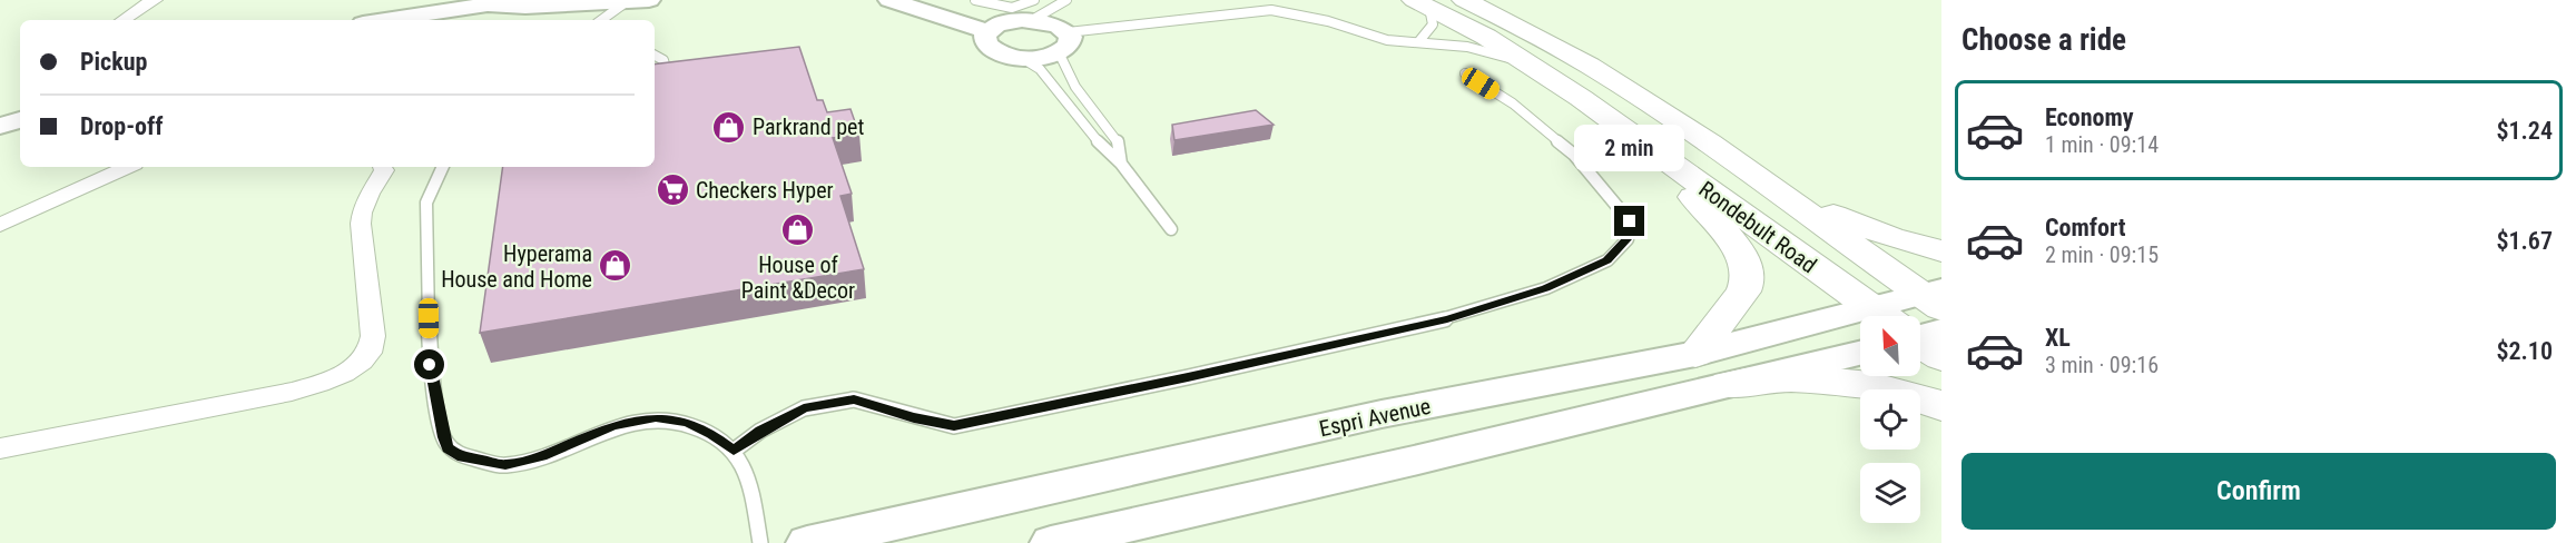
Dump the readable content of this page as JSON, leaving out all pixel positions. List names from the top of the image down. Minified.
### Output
{"streets":{"main road":["Rondebult Road"],"street":["Espri Avenue"]},"crossings":[["Rondebult Road","Espri Avenue"]],"places":{"shop":["Parkrand pet","House of Paint &Decor","Hyperama House and Home"],"supermarket":["Checkers Hyper"]},"north":"top left","page":{"heading":"Choose a ride","banner":["Pickup","Drop-off"],"list":[{"name":"Economy","note":"1 min · 09:14","value":"$1.24"},{"name":"Comfort","note":"2 min · 09:15","value":"$1.67"},{"name":"XL","note":"3 min · 09:16","value":"$2.10"}],"bubble":"2 min","buttons":"Confirm"}}
